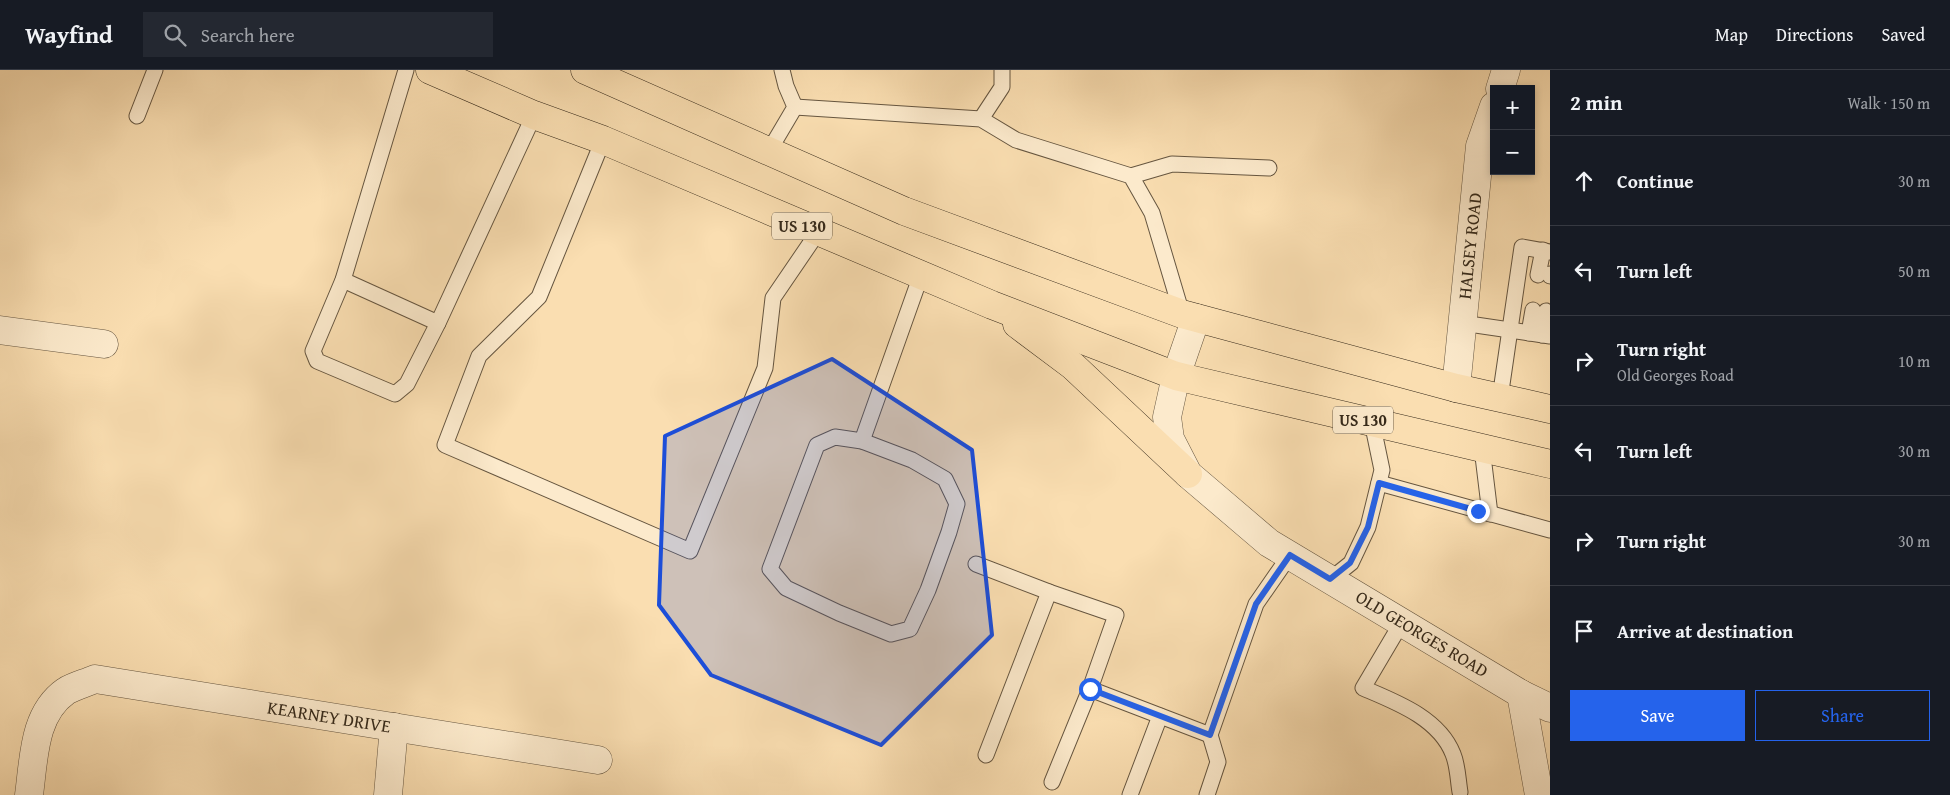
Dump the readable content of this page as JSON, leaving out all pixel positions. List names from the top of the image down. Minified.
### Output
{"streets":{"highway":["US 130"],"street":["HALSEY ROAD","OLD GEORGES ROAD","KEARNEY DRIVE"]},"crossings":[["US 130","OLD GEORGES ROAD"]],"page":{"header":"Wayfind","search":"Search here","nav":["Map","Directions","Saved"],"heading":["2 min","Walk · 150 m"],"map_buttons":["+","−"],"list":[["Continue","30 m"],["Turn left","50 m"],["Turn right","Old Georges Road","10 m"],["Turn left","30 m"],["Turn right","30 m"],"Arrive at destination"],"buttons":["Save","Share"]}}
